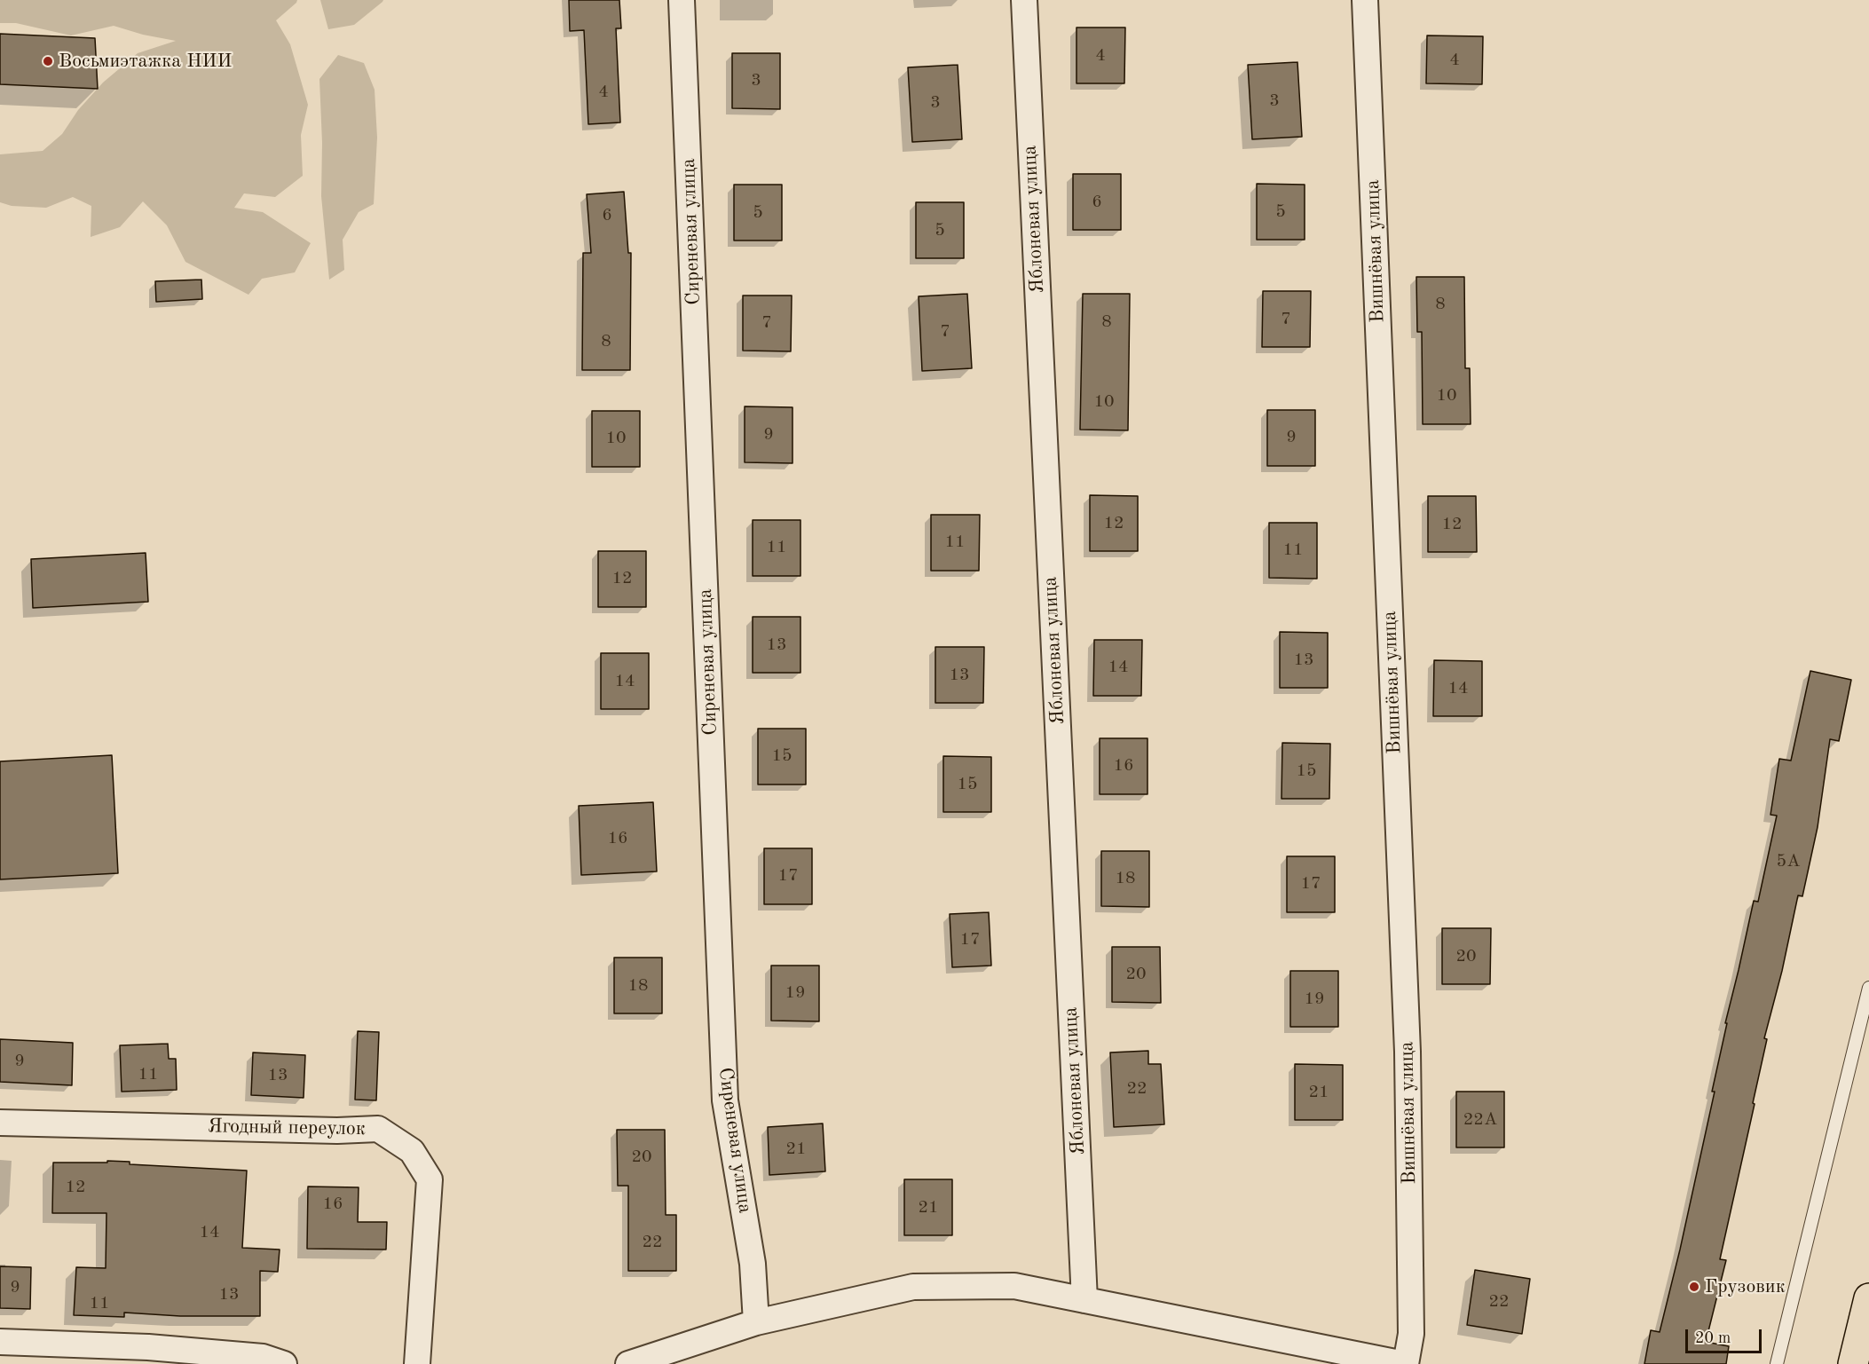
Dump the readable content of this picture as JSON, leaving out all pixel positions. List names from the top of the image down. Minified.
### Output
{"streets":{"street":["Яблоневая улица","Сиреневая улица","Вишнёвая улица","Ягодный переулок"]},"places":["Восьмиэтажка НИИ","Грузовик"],"house_numbers":["4","4","3","4","3","3","6","5","5","6","5","8","7","8","7","7","8","10","10","9","9","10","12","12","11","11","11","12","13","13","14","13","14","14","15","16","15","15","16","5А","17","18","17","17","20","20","18","19","19","9","11","13","22","21","22А","21","20","12","16","21","14","22","9","13","22","11"],"scale_bar":"20 m"}
